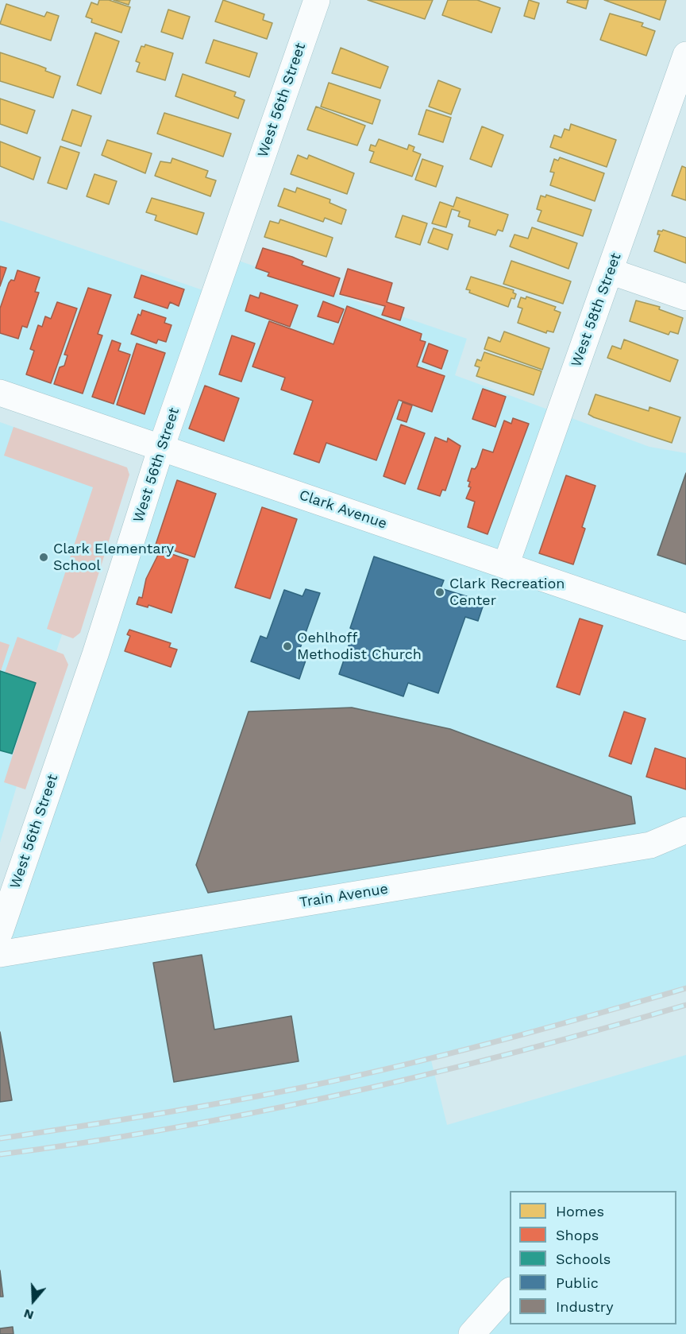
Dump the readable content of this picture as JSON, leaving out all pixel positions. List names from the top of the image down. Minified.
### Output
{"streets":{"street":["West 56th Street","West 58th Street","Clark Avenue","Train Avenue"]},"crossings":[["West 56th Street","Clark Avenue"],["West 58th Street","Clark Avenue"]],"places":["Clark Elementary School","Clark Recreation Center","Oehlhoff Methodist Church"],"legend":["Homes","Shops","Schools","Public","Industry"],"north":"bottom"}
